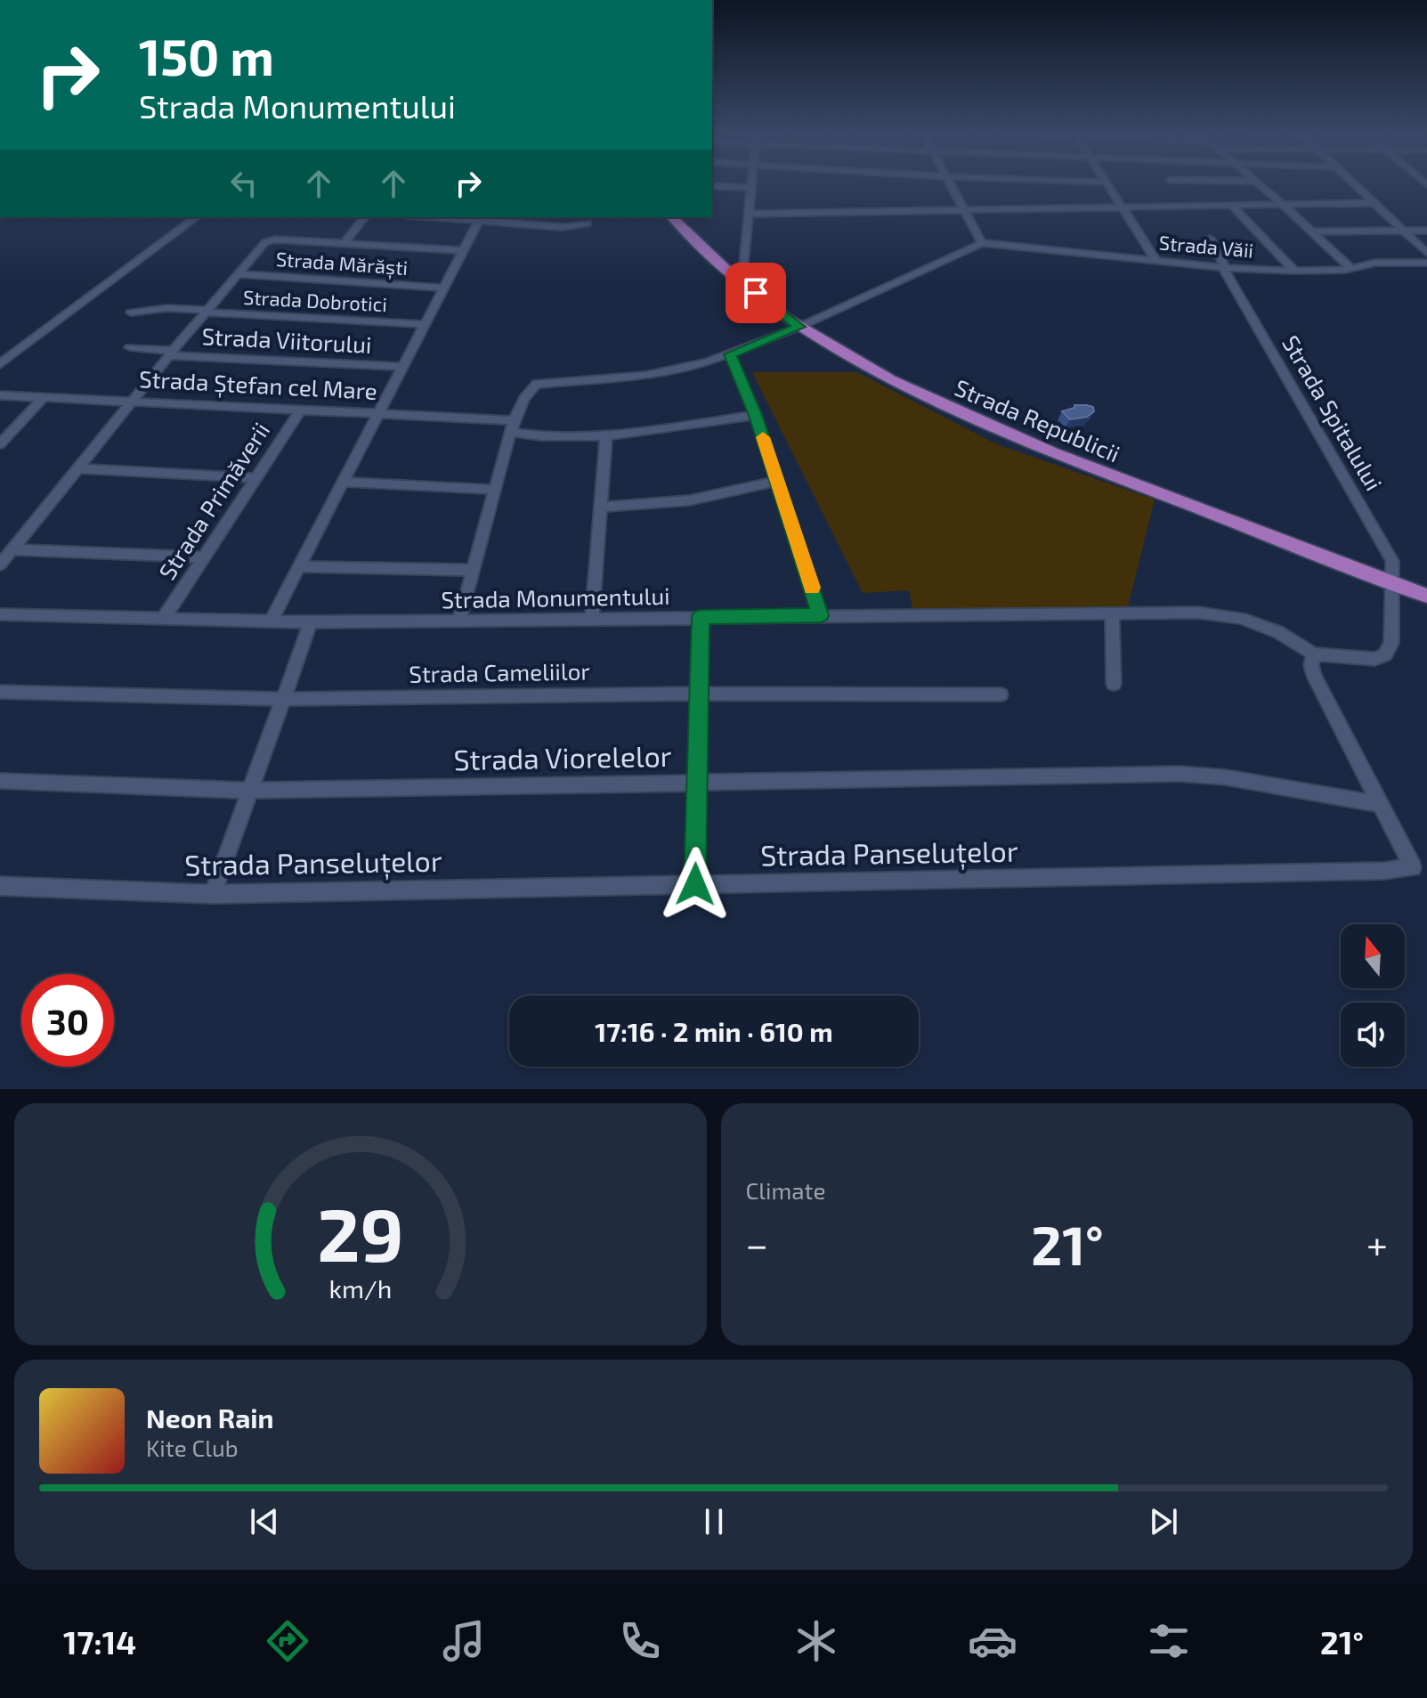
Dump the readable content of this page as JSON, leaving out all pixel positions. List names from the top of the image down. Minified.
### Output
{"streets":{"main road":["Strada Republicii"],"street":["Strada Văii","Strada Mărăști","Strada Dobrotici","Strada Viitorului","Strada Ștefan cel Mare","Strada Spitalului","Strada Primăverii","Strada Monumentului","Strada Cameliilor","Strada Viorelelor","Strada Panseluțelor"]},"crossings":[["Strada Văii","Strada Spitalului"],["Strada Ștefan cel Mare","Strada Primăverii"],["Strada Spitalului","Strada Republicii"],["Strada Spitalului","Strada Monumentului"],["Strada Spitalului","Strada Panseluțelor"],["Strada Primăverii","Strada Monumentului"],["Strada Monumentului","Strada Panseluțelor"],["Strada Viorelelor","Strada Panseluțelor"]],"north":"top","page":{"turn":["150 m","Strada Monumentului"],"limit":"30","trip":"17:16 · 2 min · 610 m","tile":"Climate","heat":["−","21°","+"],"song":["Neon Rain","Kite Club"],"tabs":["17:14","21°"],"gauge":["29","km/h"]}}
